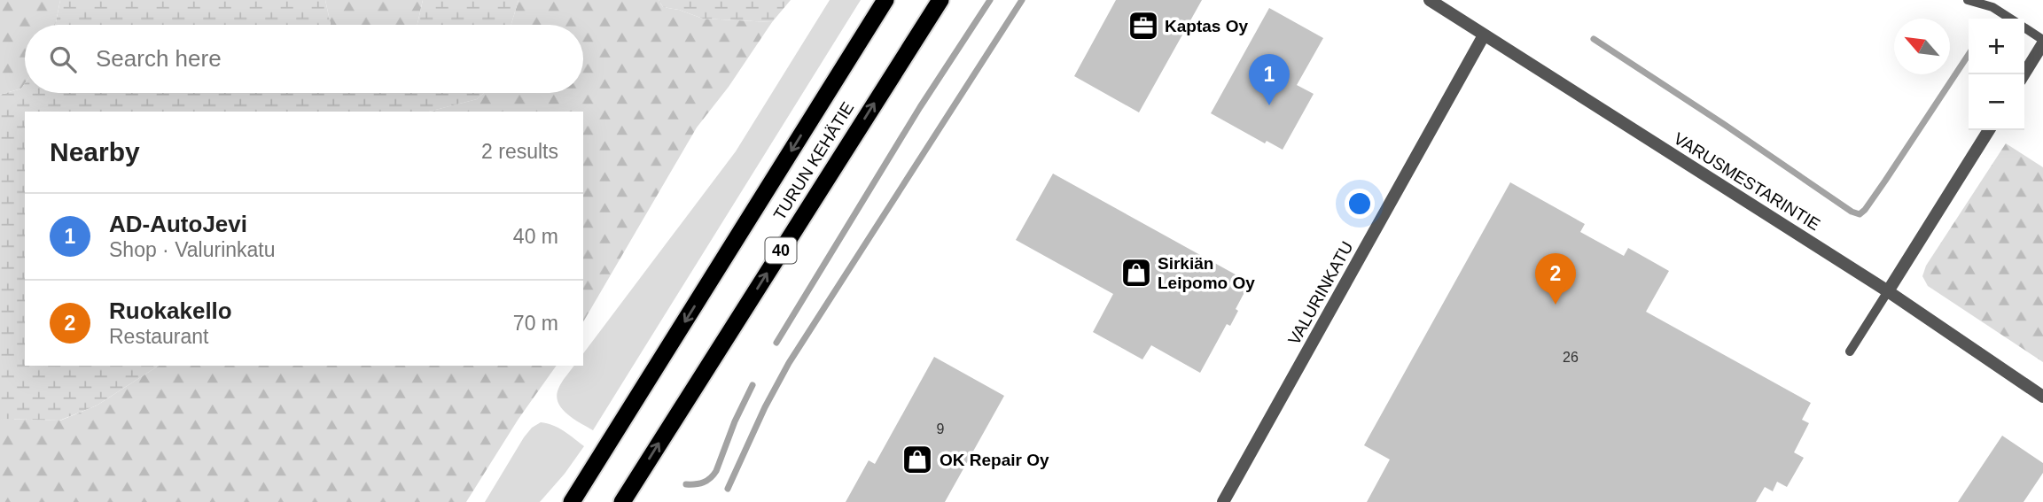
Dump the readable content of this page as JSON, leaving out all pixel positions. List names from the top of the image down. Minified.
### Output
{"streets":{"highway":["TURUN KEHÄTIE","40"],"street":["VARUSMESTARINTIE","VALURINKATU"]},"crossings":[["VARUSMESTARINTIE","VALURINKATU"]],"places":{"office":["Kaptas Oy"],"shop":["Sirkiän Leipomo Oy","OK Repair Oy"]},"house_numbers":["26","9"],"north":"top left","page":{"map_buttons":["+","−"],"search":"Search here","pins":["1","2"],"heading":["Nearby","2 results"],"list":[{"mark":"1","name":"AD-AutoJevi","note":"Shop · Valurinkatu","value":"40 m"},{"mark":"2","name":"Ruokakello","note":"Restaurant","value":"70 m"}]}}
